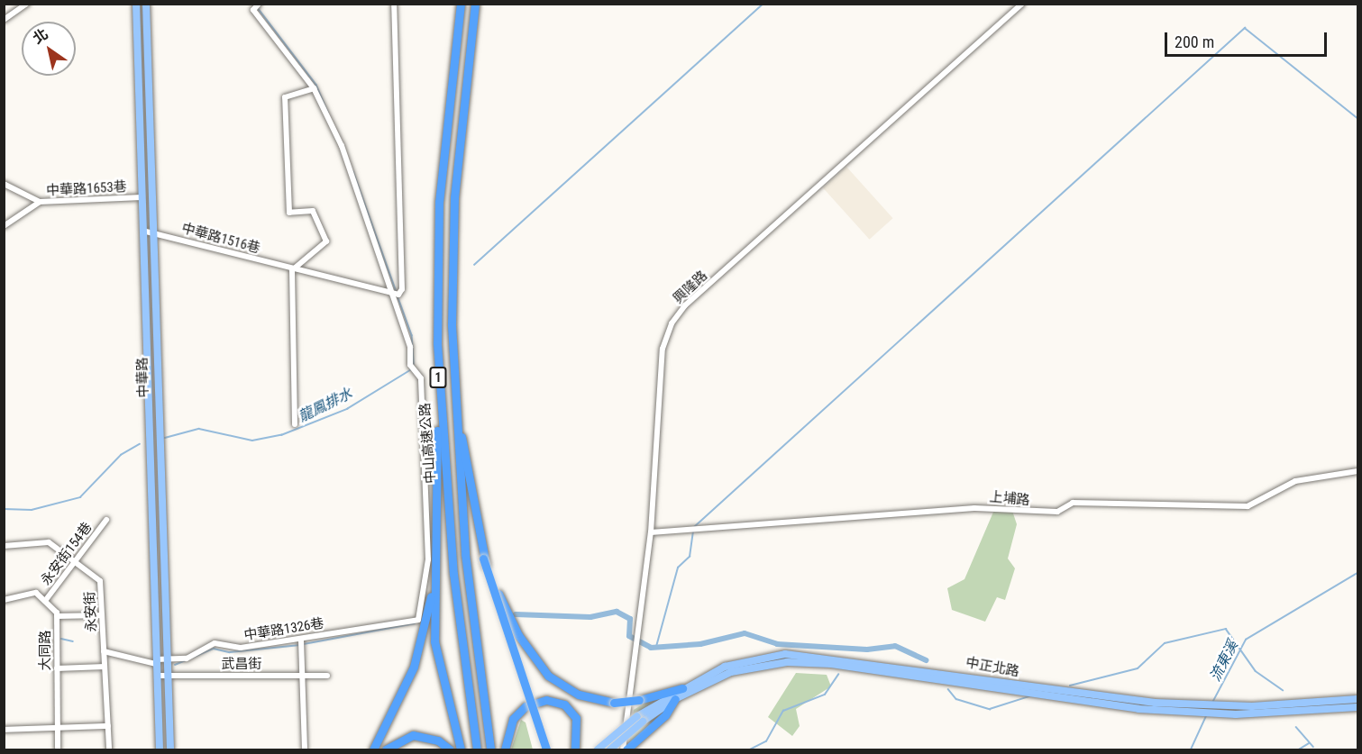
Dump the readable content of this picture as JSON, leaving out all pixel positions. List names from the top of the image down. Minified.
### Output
{"streets":{"highway":["1","中山高速公路"],"main road":["中華路","中正北路"],"street":["中華路1653巷","中華路1516巷","興隆路","上埔路","永安街154巷","永安街","中華路1326巷","大同路","武昌街"]},"crossings":[["中華路1653巷","中華路"],["中華路1516巷","中華路"],["中華路1516巷","中華路1326巷"],["興隆路","上埔路"],["中華路","中華路1326巷"],["中華路","武昌街"],["永安街154巷","永安街"],["永安街154巷","大同路"],["永安街","中華路1326巷"]],"water":["龍鳳排水","流東溪"],"scale_bar":"200 m","north":"top left"}
